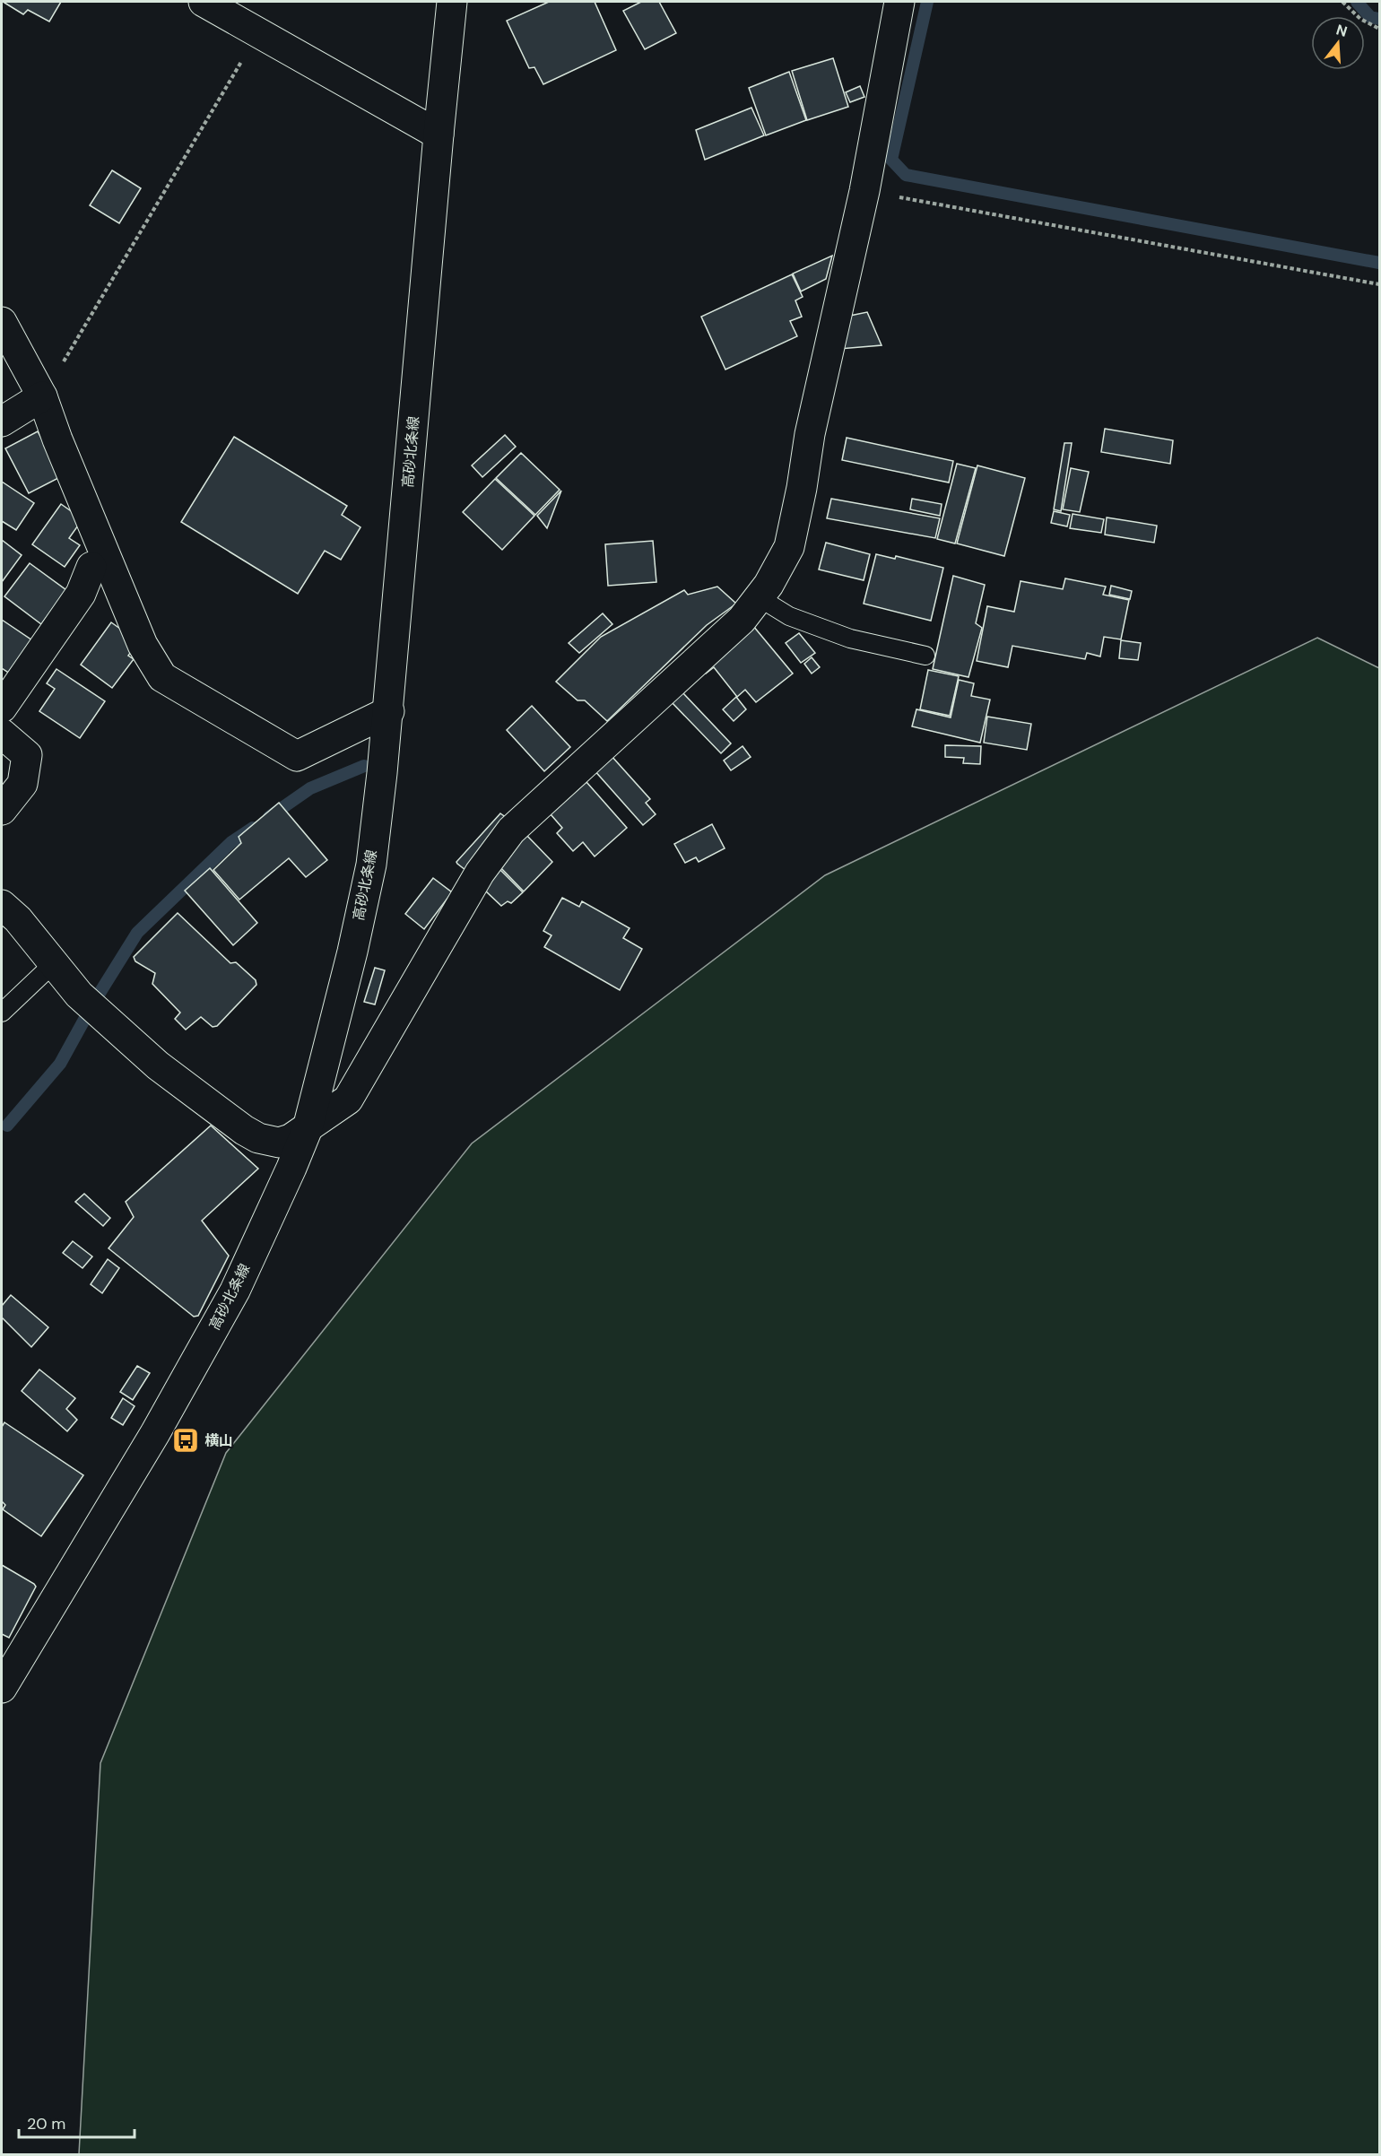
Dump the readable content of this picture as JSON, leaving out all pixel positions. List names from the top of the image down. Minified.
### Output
{"streets":{"street":["高砂北条線"]},"places":{"bus stop":["横山"]},"scale_bar":"20 m","north":"top"}
